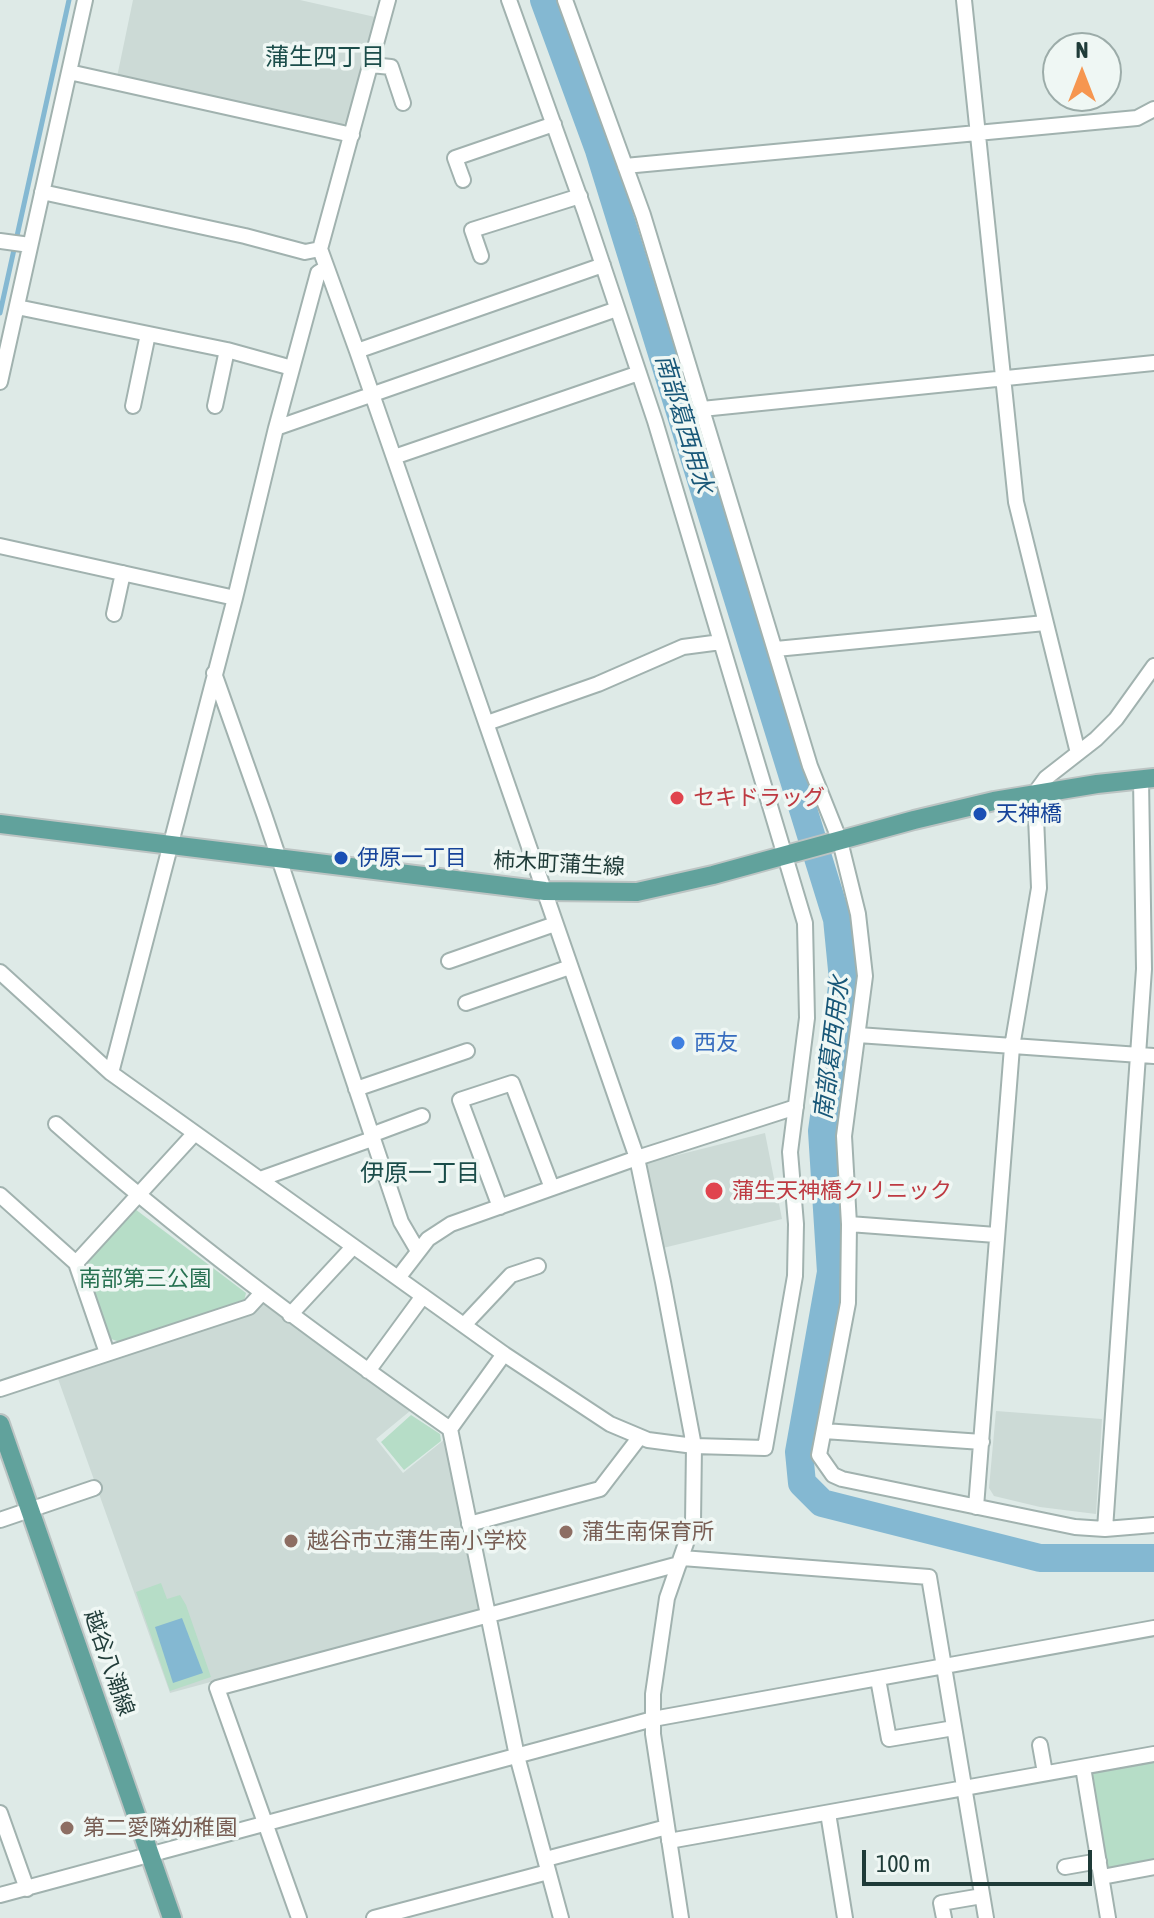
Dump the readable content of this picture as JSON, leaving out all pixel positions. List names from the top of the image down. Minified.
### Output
{"streets":{"main road":["柿木町蒲生線","越谷八潮線"]},"districts":["蒲生四丁目","伊原一丁目"],"water":["南部葛西用水"],"parks":["南部第三公園"],"places":["セキドラッグ","天神橋","伊原一丁目","西友","蒲生天神橋クリニック","蒲生南保育所","越谷市立蒲生南小学校","第二愛隣幼稚園"],"scale_bar":"100 m","north":"top"}
